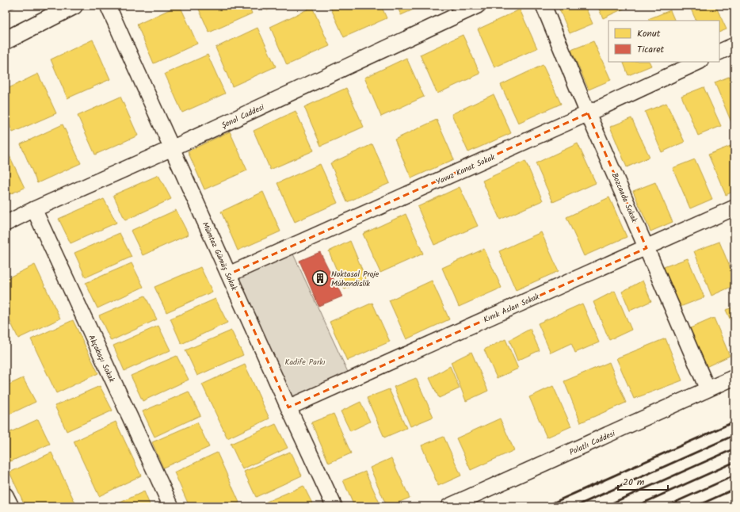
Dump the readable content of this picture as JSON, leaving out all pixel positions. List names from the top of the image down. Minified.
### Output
{"streets":{"street":["Şenol Caddesi","Yavuz Kanat Sokak","Bozcaada Sokak","Mümtaz Gümüş Sokak","Kınık Aslan Sokak","Akçabaşı Sokak","Polatlı Caddesi"]},"crossings":[["Şenol Caddesi","Mümtaz Gümüş Sokak"],["Şenol Caddesi","Akçabaşı Sokak"],["Yavuz Kanat Sokak","Bozcaada Sokak"],["Yavuz Kanat Sokak","Mümtaz Gümüş Sokak"],["Bozcaada Sokak","Kınık Aslan Sokak"],["Bozcaada Sokak","Polatlı Caddesi"],["Mümtaz Gümüş Sokak","Kınık Aslan Sokak"]],"parks":["Kadife Parkı"],"places":{"building":["Noktasal Proje Mühendislik"]},"legend":["Konut","Ticaret"],"scale_bar":"20 m"}
